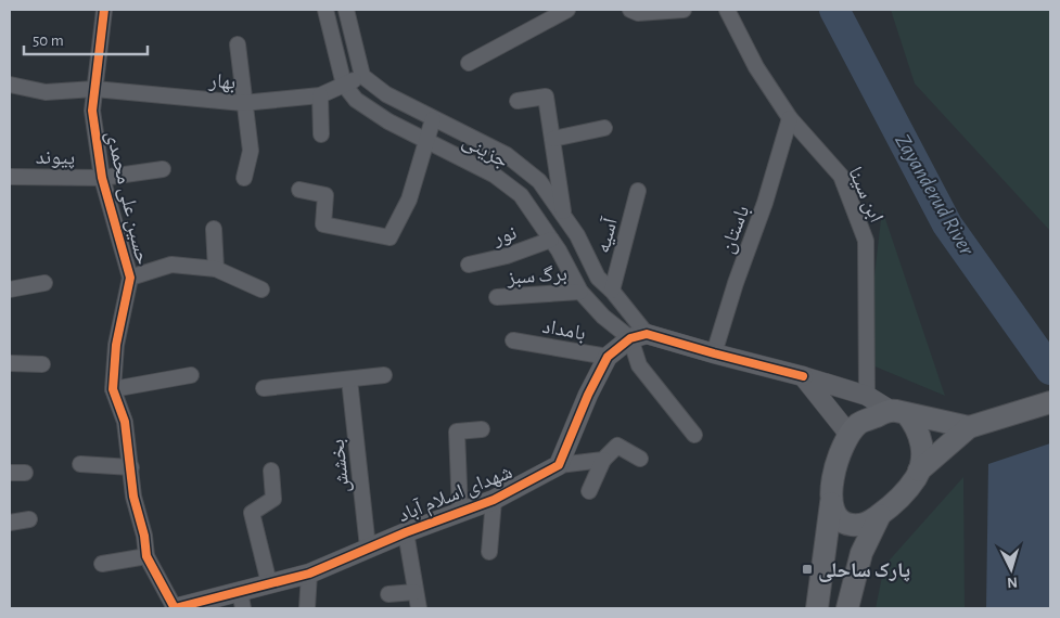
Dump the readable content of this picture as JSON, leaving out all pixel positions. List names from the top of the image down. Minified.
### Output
{"streets":{"street":["بهار","جزینی","پیوند","ابن سینا","حسین علی محمدی","باستان","نور","آسیه","برگ سبز","بامداد","بخشش","شهدای اسلام آباد"]},"crossings":[["بهار","جزینی"],["بهار","حسین علی محمدی"],["جزینی","نور"],["جزینی","برگ سبز"],["پیوند","حسین علی محمدی"],["ابن سینا","باستان"],["حسین علی محمدی","شهدای اسلام آباد"],["بخشش","شهدای اسلام آباد"]],"water":["Zayanderud River"],"places":{"transit":["پارک ساحلی"]},"scale_bar":"50 m","north":"bottom"}
